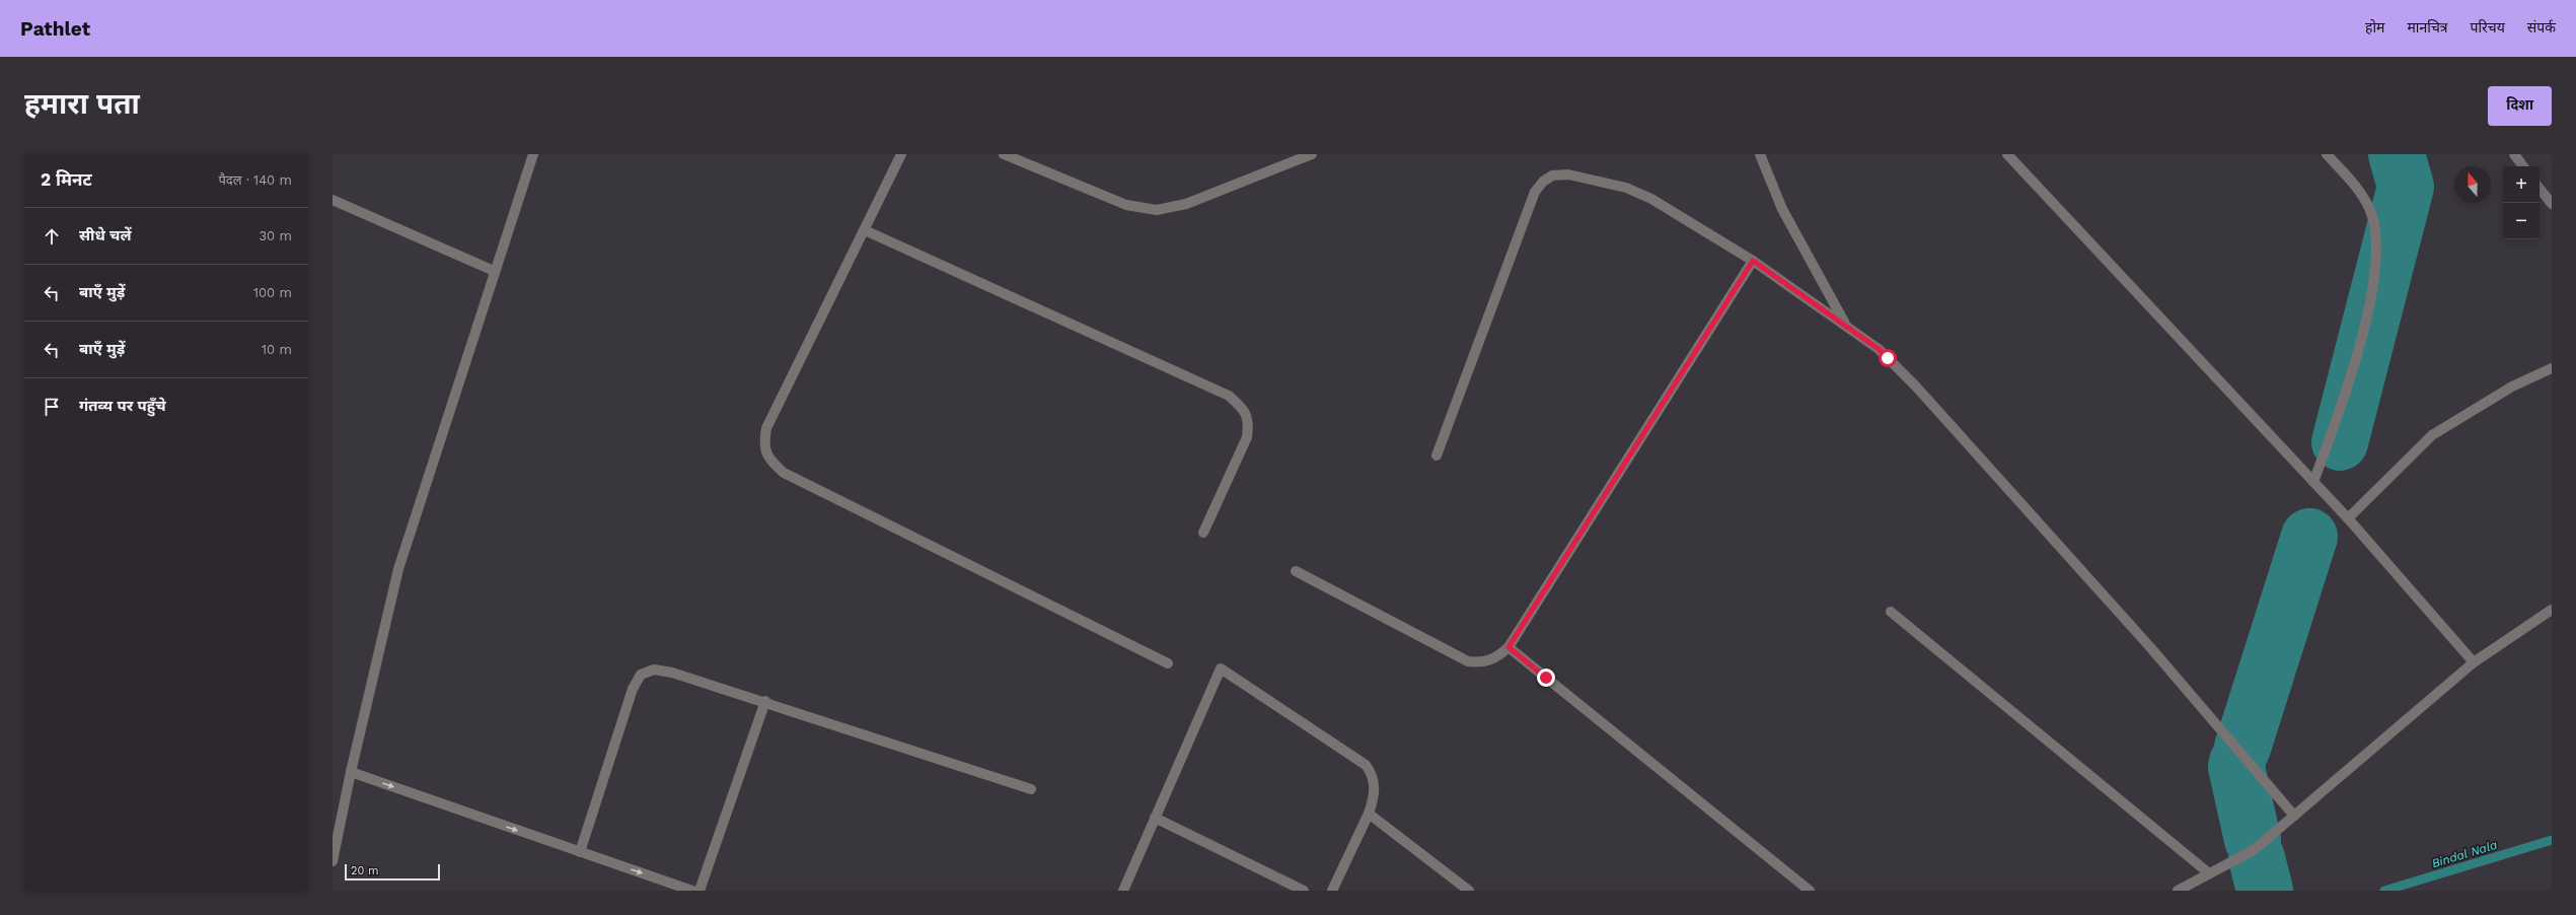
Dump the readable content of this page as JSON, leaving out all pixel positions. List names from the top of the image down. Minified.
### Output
{"water":["Bindal Nala"],"scale_bar":"20 m","north":"top","page":{"header":"Pathlet","nav":["होम","मानचित्र","परिचय","संपर्क"],"buttons":"दिशा","title":"हमारा पता","heading":["2 मिनट","पैदल · 140 m"],"map_buttons":["+","−"],"list":[["सीधे चलें","30 m"],["बाएँ मुड़ें","100 m"],["बाएँ मुड़ें","10 m"],"गंतव्य पर पहुँचे"],"scale":"20 m"}}
